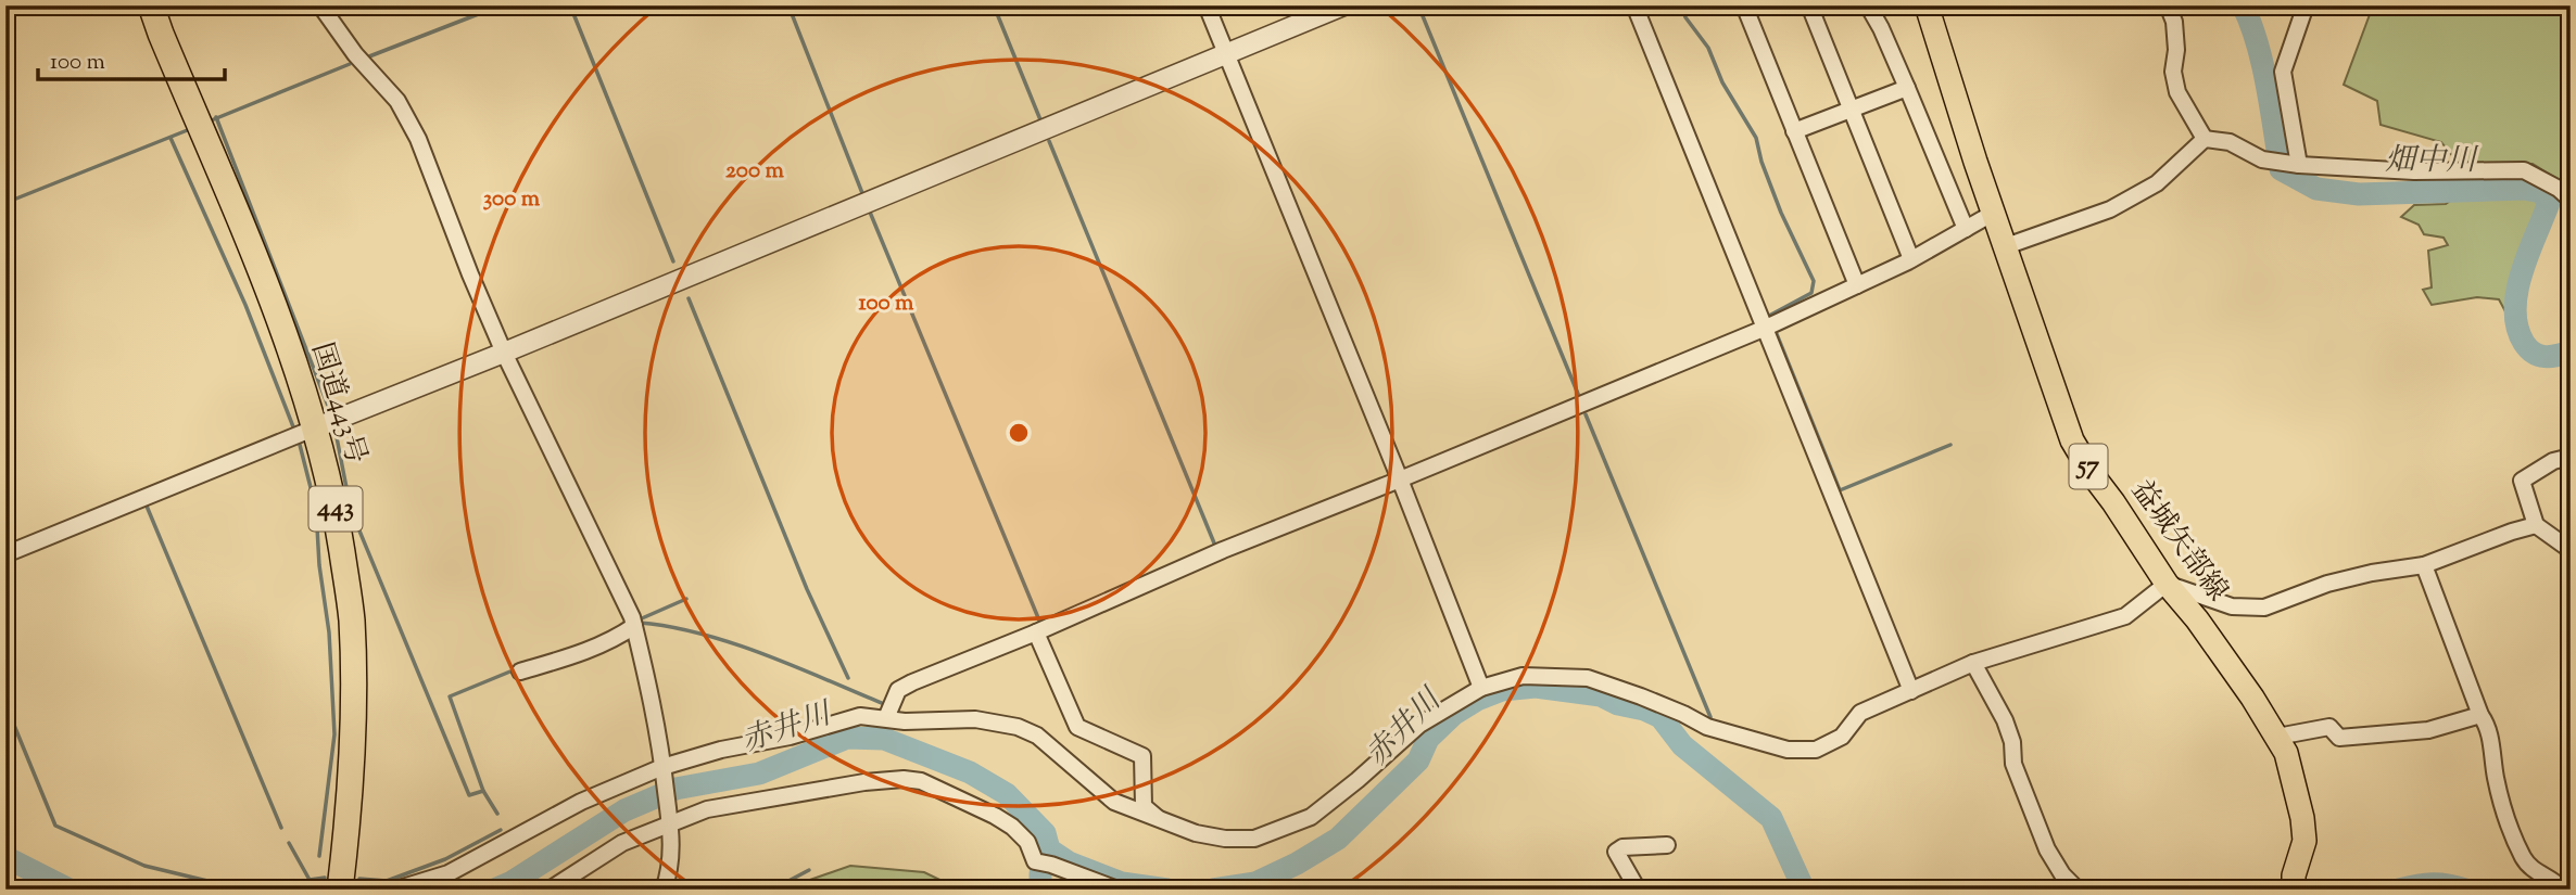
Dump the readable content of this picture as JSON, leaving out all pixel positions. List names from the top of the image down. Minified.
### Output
{"streets":{"highway":["国道443号","443"],"main road":["57","益城矢部線"]},"water":["畑中川","赤井川"],"scale_bar":"100 m","rings":["200 m","300 m","100 m"]}
